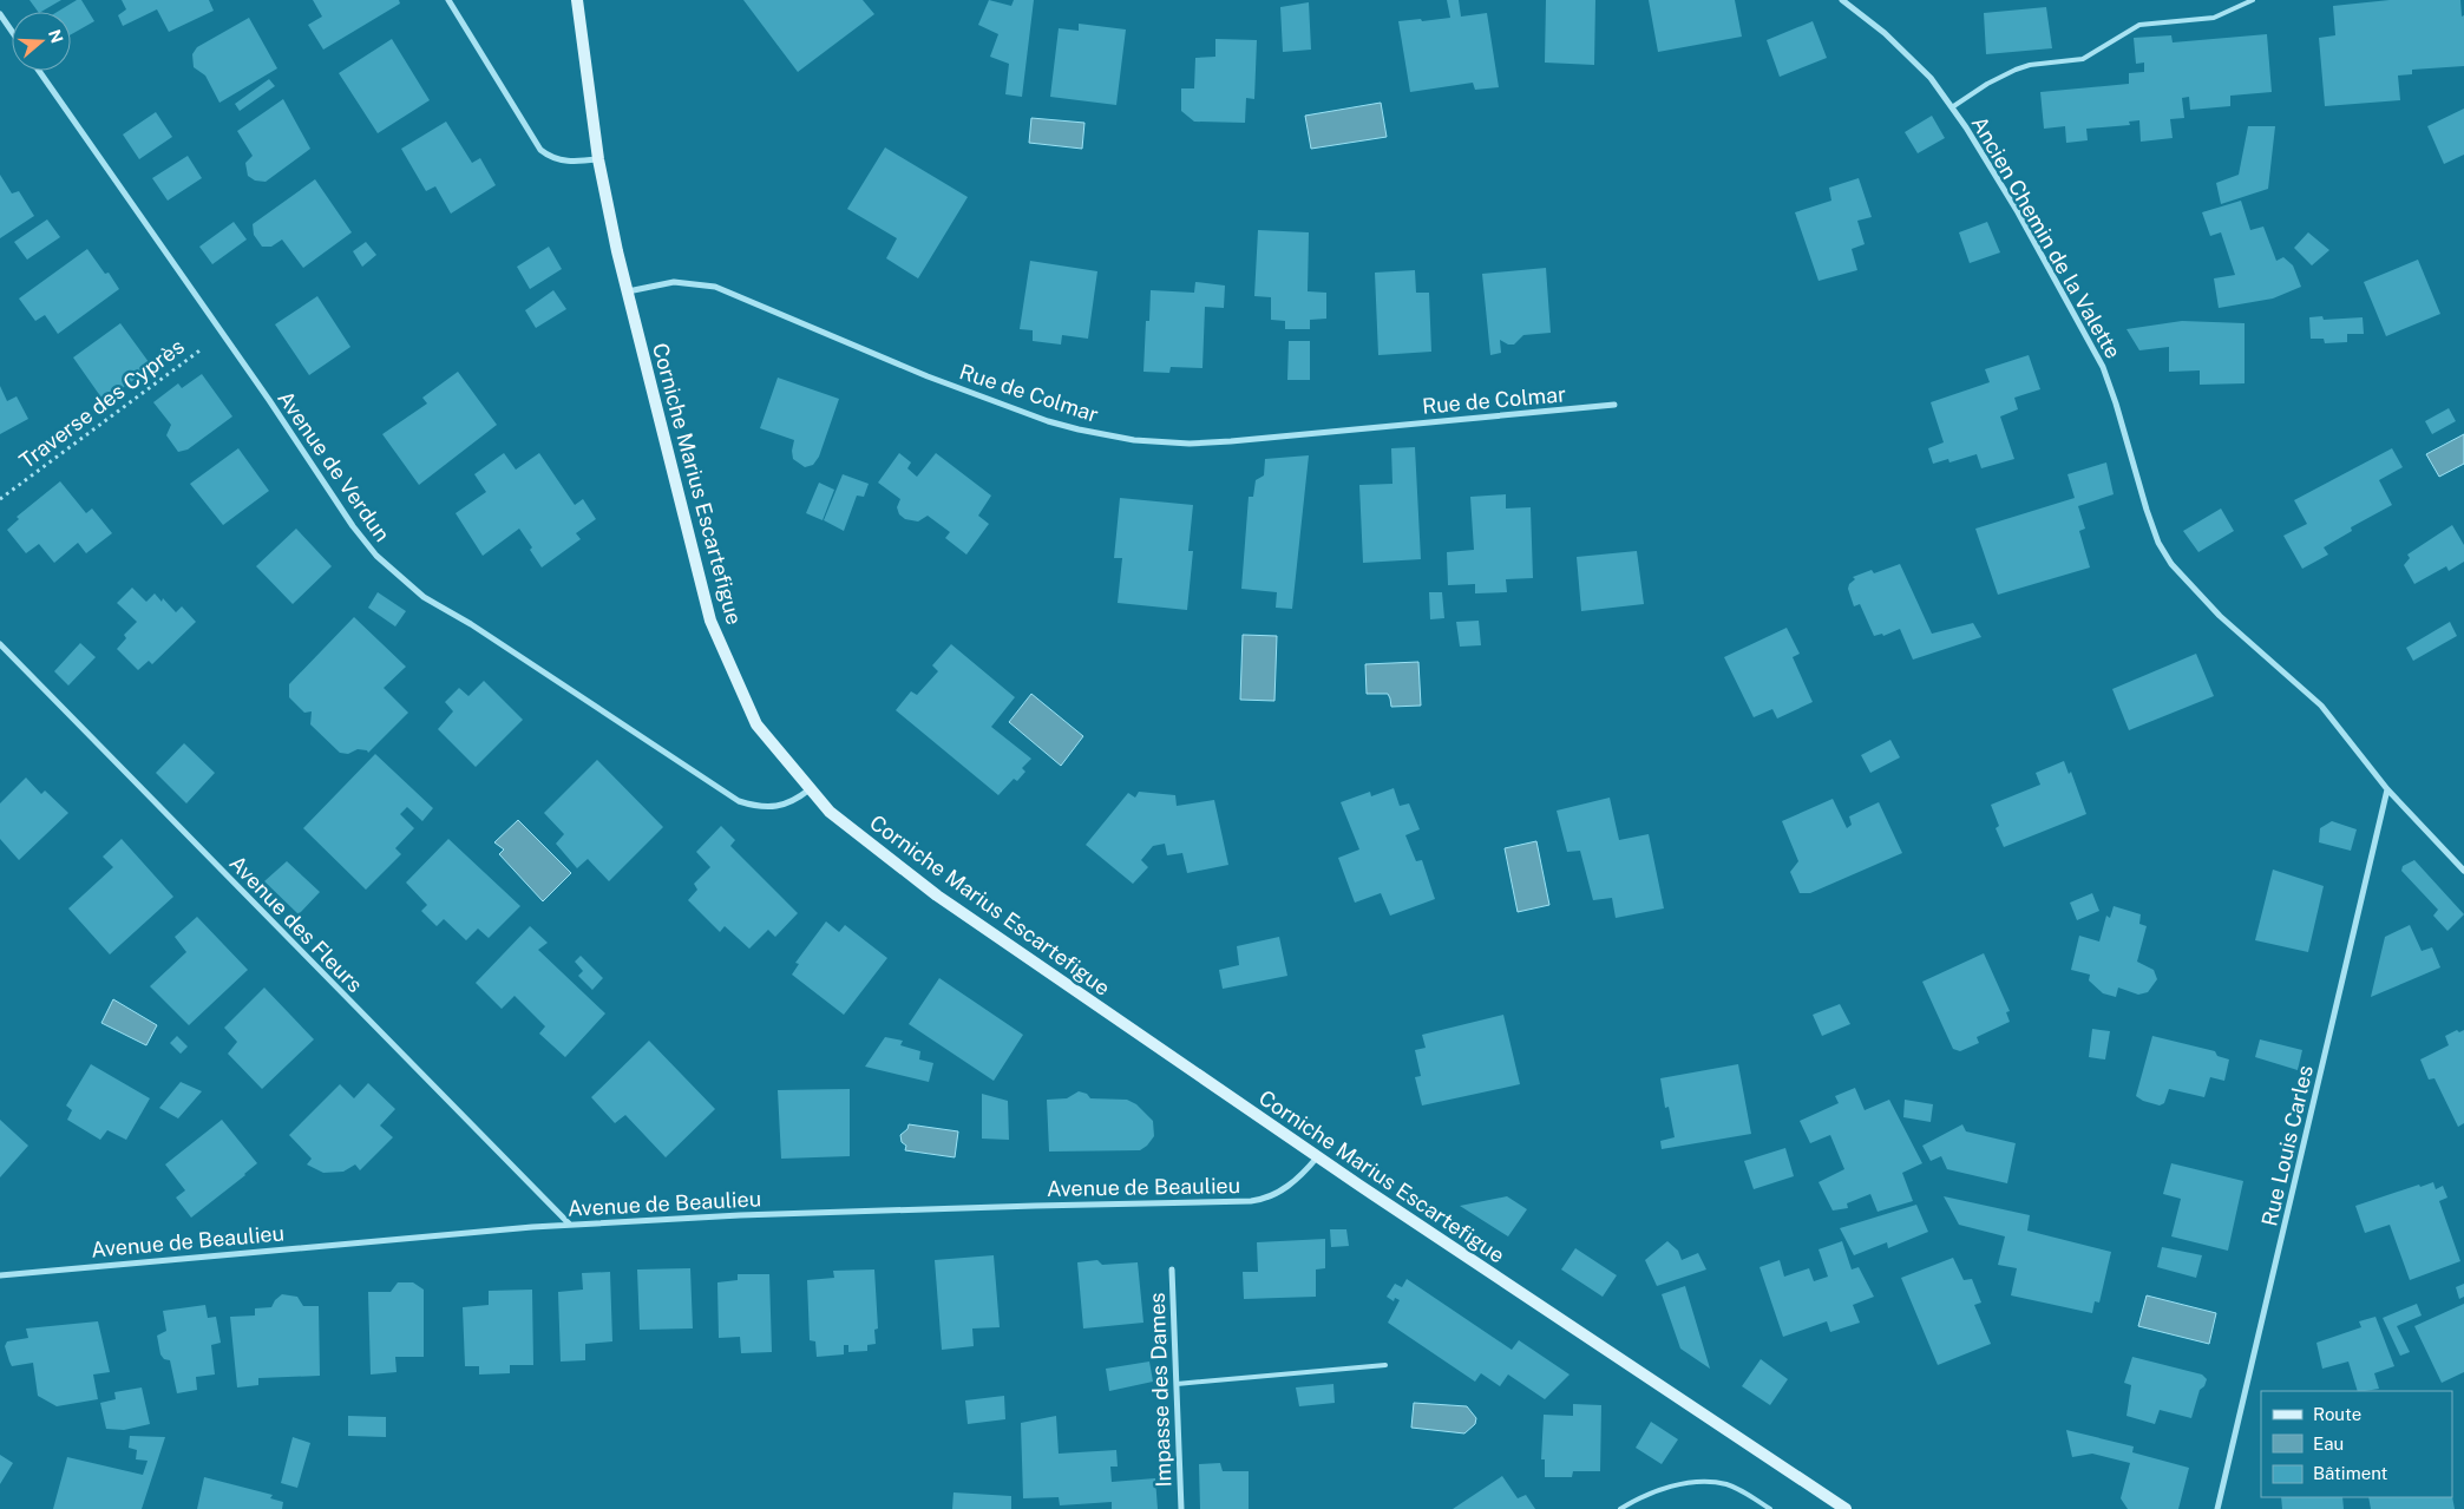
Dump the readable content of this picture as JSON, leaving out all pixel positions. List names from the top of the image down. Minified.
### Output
{"streets":{"main road":["Corniche Marius Escartefigue"],"street":["Ancien Chemin de la Valette","Rue de Colmar","Avenue de Verdun","Avenue des Fleurs","Rue Louis Carles","Avenue de Beaulieu","Impasse des Dames"],"path":["Traverse des Cyprès"]},"crossings":[["Ancien Chemin de la Valette","Rue Louis Carles"],["Rue de Colmar","Corniche Marius Escartefigue"],["Traverse des Cyprès","Avenue de Verdun"],["Avenue de Verdun","Corniche Marius Escartefigue"],["Corniche Marius Escartefigue","Avenue de Beaulieu"],["Avenue des Fleurs","Avenue de Beaulieu"]],"legend":["Route","Eau","Bâtiment"],"north":"right"}
